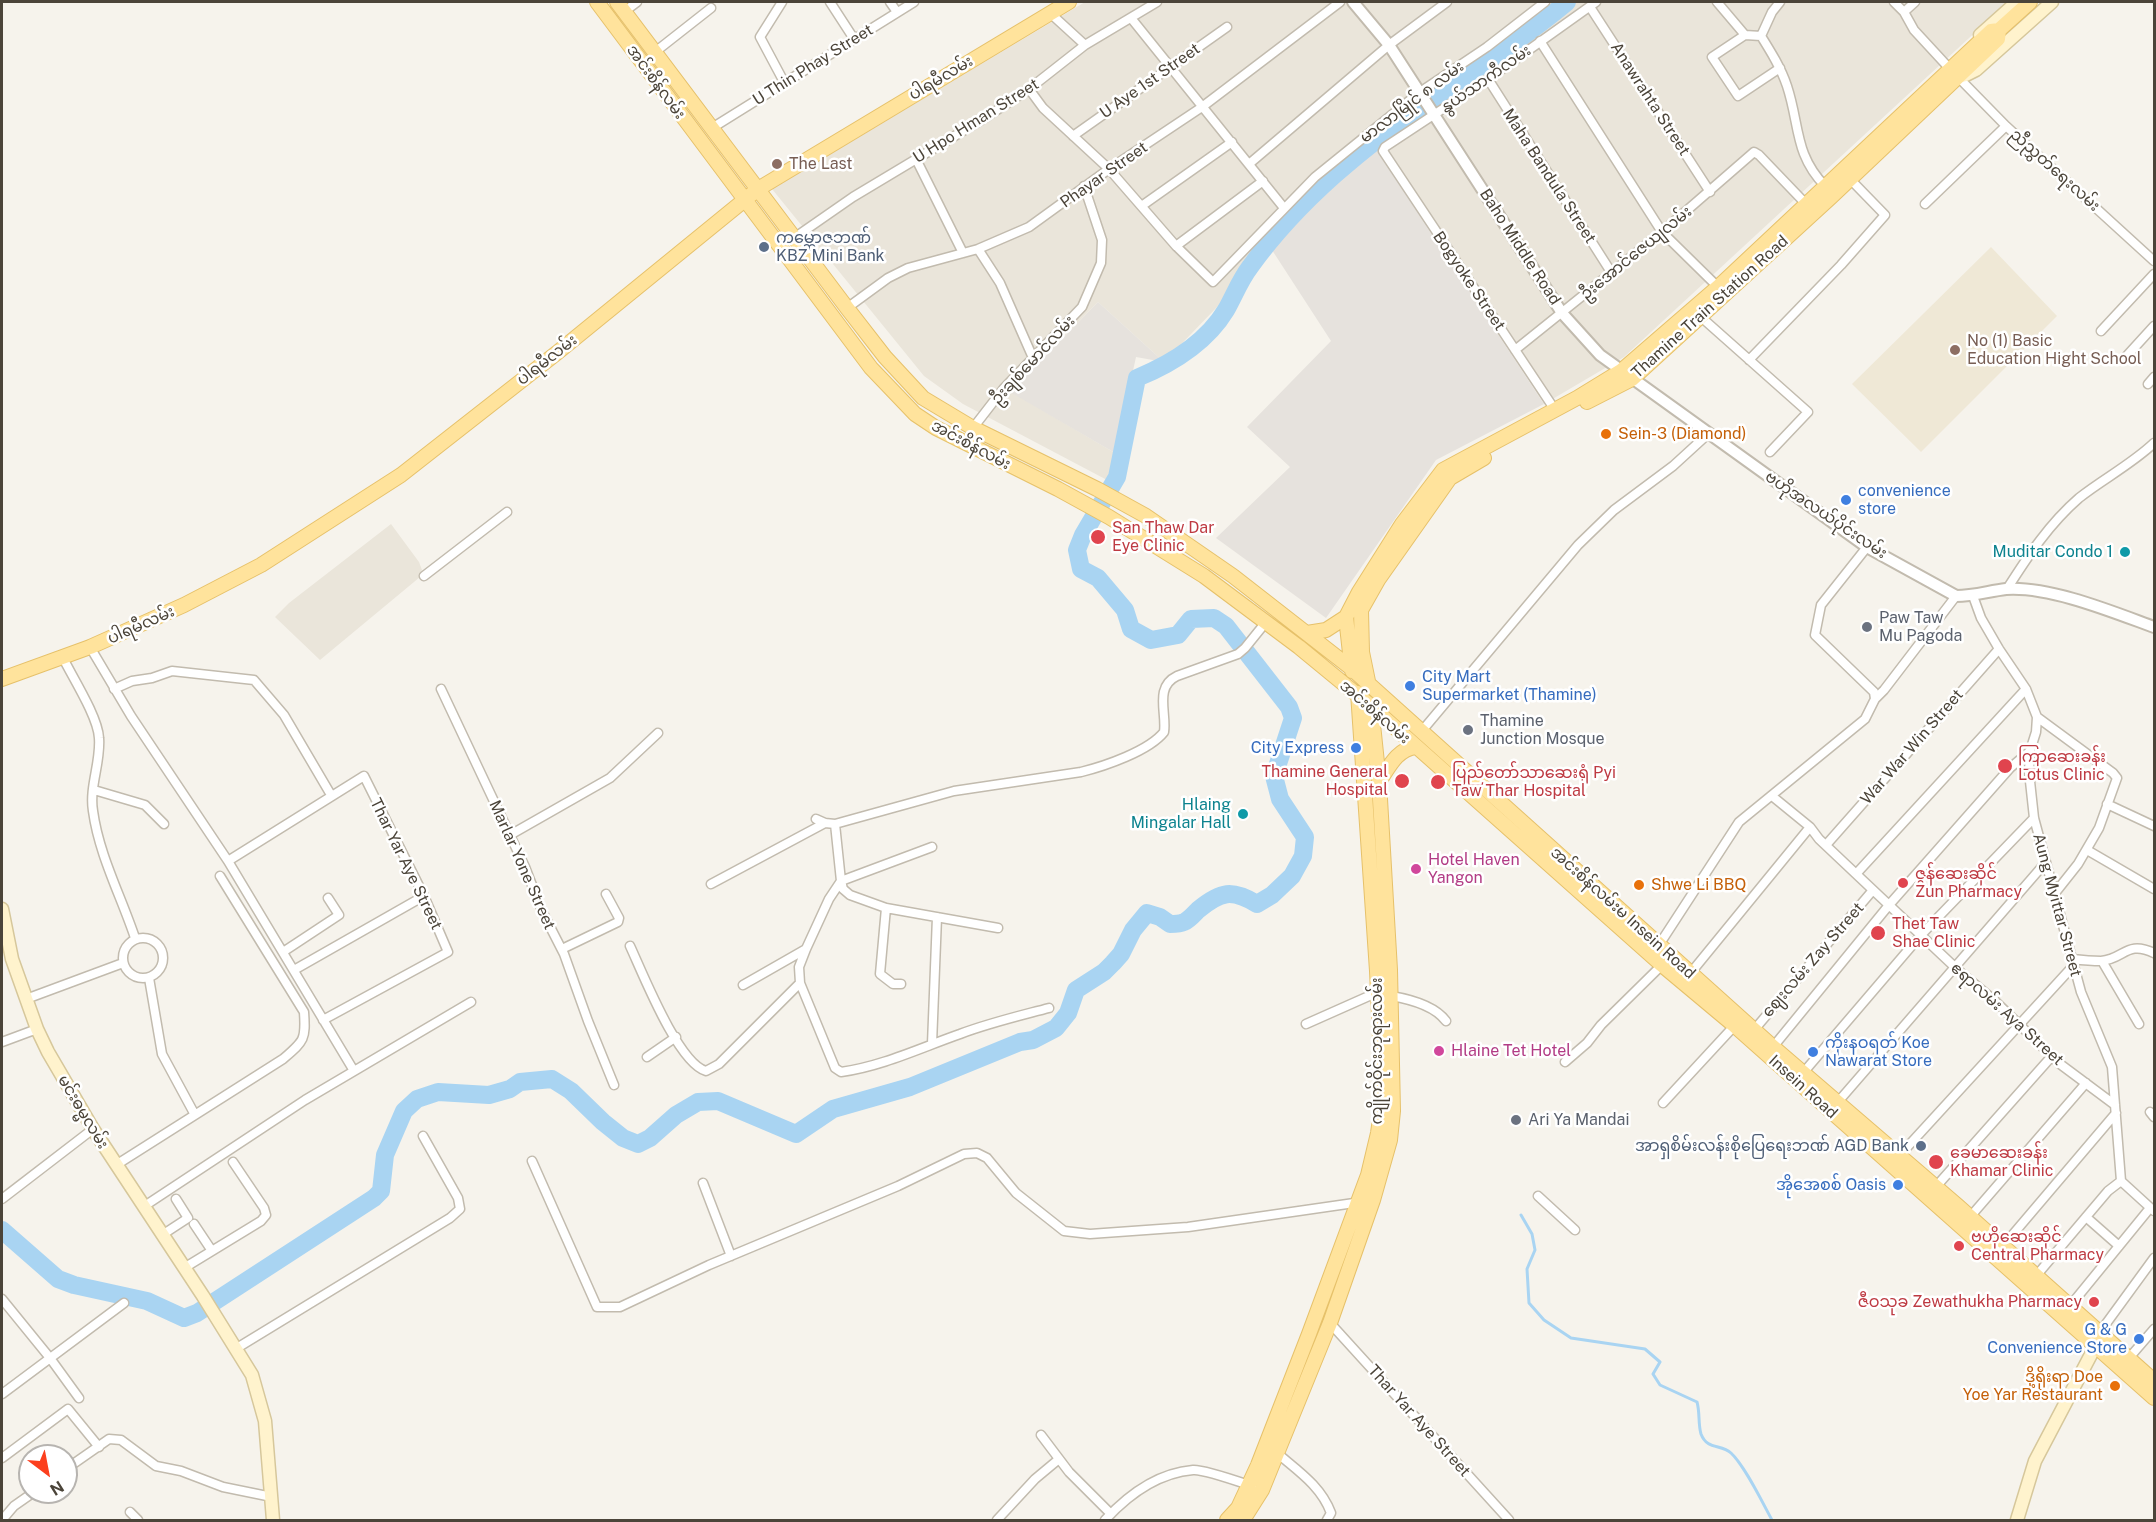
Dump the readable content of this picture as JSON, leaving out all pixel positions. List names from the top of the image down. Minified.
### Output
{"streets":{"main road":["ပါရမီလမ်း","အင်းစိန်လမ်း","Thamine Train Station Road","အင်းစိန်လမ်းမ Insein Road","ကျိုက်ဝိုင်းဘုရားလမ်း","Insein Road","မင်းဓမ္မလမ်း"],"street":["U Thin Phay Street","နွယ်သာကီလမ်း","U Aye 1st Street","Anawrahta Street","မာလာမြိုင် ၈ လမ်း","U Hpo Hman Street","ညီညွှတ်ရေးလမ်း","Phayar Street","Maha Bandula Street","Baho Middle Road","ဦးအောင်ဇေယျလမ်း","Bogyoke Street","ဦးချစ်မောင်လမ်း","ဗဟိုအလယ်ပိုင်းလမ်း","War War Win Street","Thar Yar Aye Street","Marlar Yone Street","Aung Myittar Street","ဈေးလမ်း Zay Street","ဧရာလမ်း Aya Street"]},"crossings":[["ပါရမီလမ်း","အင်းစိန်လမ်း"],["နွယ်သာကီလမ်း","Anawrahta Street"],["နွယ်သာကီလမ်း","Maha Bandula Street"],["နွယ်သာကီလမ်း","Baho Middle Road"],["နွယ်သာကီလမ်း","Bogyoke Street"],["အင်းစိန်လမ်း","U Hpo Hman Street"],["အင်းစိန်လမ်း","Phayar Street"],["အင်းစိန်လမ်း","Thamine Train Station Road"],["အင်းစိန်လမ်း","ဦးချစ်မောင်လမ်း"],["အင်းစိန်လမ်း","ကျိုက်ဝိုင်းဘုရားလမ်း"],["Anawrahta Street","ဦးအောင်ဇေယျလမ်း"],["မာလာမြိုင် ၈ လမ်း","Baho Middle Road"],["ညီညွှတ်ရေးလမ်း","Thamine Train Station Road"],["Phayar Street","ဦးချစ်မောင်လမ်း"],["Maha Bandula Street","ဦးအောင်ဇေယျလမ်း"],["Baho Middle Road","ဦးအောင်ဇေယျလမ်း"],["Baho Middle Road","Thamine Train Station Road"],["Baho Middle Road","ဗဟိုအလယ်ပိုင်းလမ်း"],["ဦးအောင်ဇေယျလမ်း","Bogyoke Street"],["ဦးအောင်ဇေယျလမ်း","Thamine Train Station Road"],["Bogyoke Street","Thamine Train Station Road"],["Thamine Train Station Road","ဗဟိုအလယ်ပိုင်းလမ်း"],["Thamine Train Station Road","ကျိုက်ဝိုင်းဘုရားလမ်း"],["War War Win Street","ဧရာလမ်း Aya Street"],["Thar Yar Aye Street","ကျိုက်ဝိုင်းဘုရားလမ်း"],["Aung Myittar Street","ဧရာလမ်း Aya Street"],["အင်းစိန်လမ်းမ Insein Road","ဈေးလမ်း Zay Street"],["အင်းစိန်လမ်းမ Insein Road","Insein Road"],["ဈေးလမ်း Zay Street","ဧရာလမ်း Aya Street"]],"places":["The Last","ကမ္ဘောဇဘဏ် KBZ Mini Bank","No (1) Basic Education Hight School","Sein-3 (Diamond)","convenience store","San Thaw Dar Eye Clinic","Muditar Condo 1","Paw Taw Mu Pagoda","City Mart Supermarket (Thamine)","Thamine Junction Mosque","City Express","ကြာဆေးခန်း Lotus Clinic","Thamine General Hospital","ပြည်တော်သာဆေးရုံ Pyi Taw Thar Hospital","Hlaing Mingalar Hall","Hotel Haven Yangon","ဇွန်ဆေးဆိုင် Zun Pharmacy","Shwe Li BBQ","Thet Taw Shae Clinic","Hlaine Tet Hotel","ကိုးနဝရတ် Koe Nawarat Store","Ari Ya Mandai","အာရှစိမ်းလန်းစိုပြေရေးဘဏ် AGD Bank","ခေမာဆေးခန်း Khamar Clinic","အိုအေစစ် Oasis","ဗဟိုဆေးဆိုင် Central Pharmacy","ဇီဝသုခ Zewathukha Pharmacy","G & G Convenience Store","ဒို့ရိုးရာ Doe Yoe Yar Restaurant"],"north":"bottom right"}
